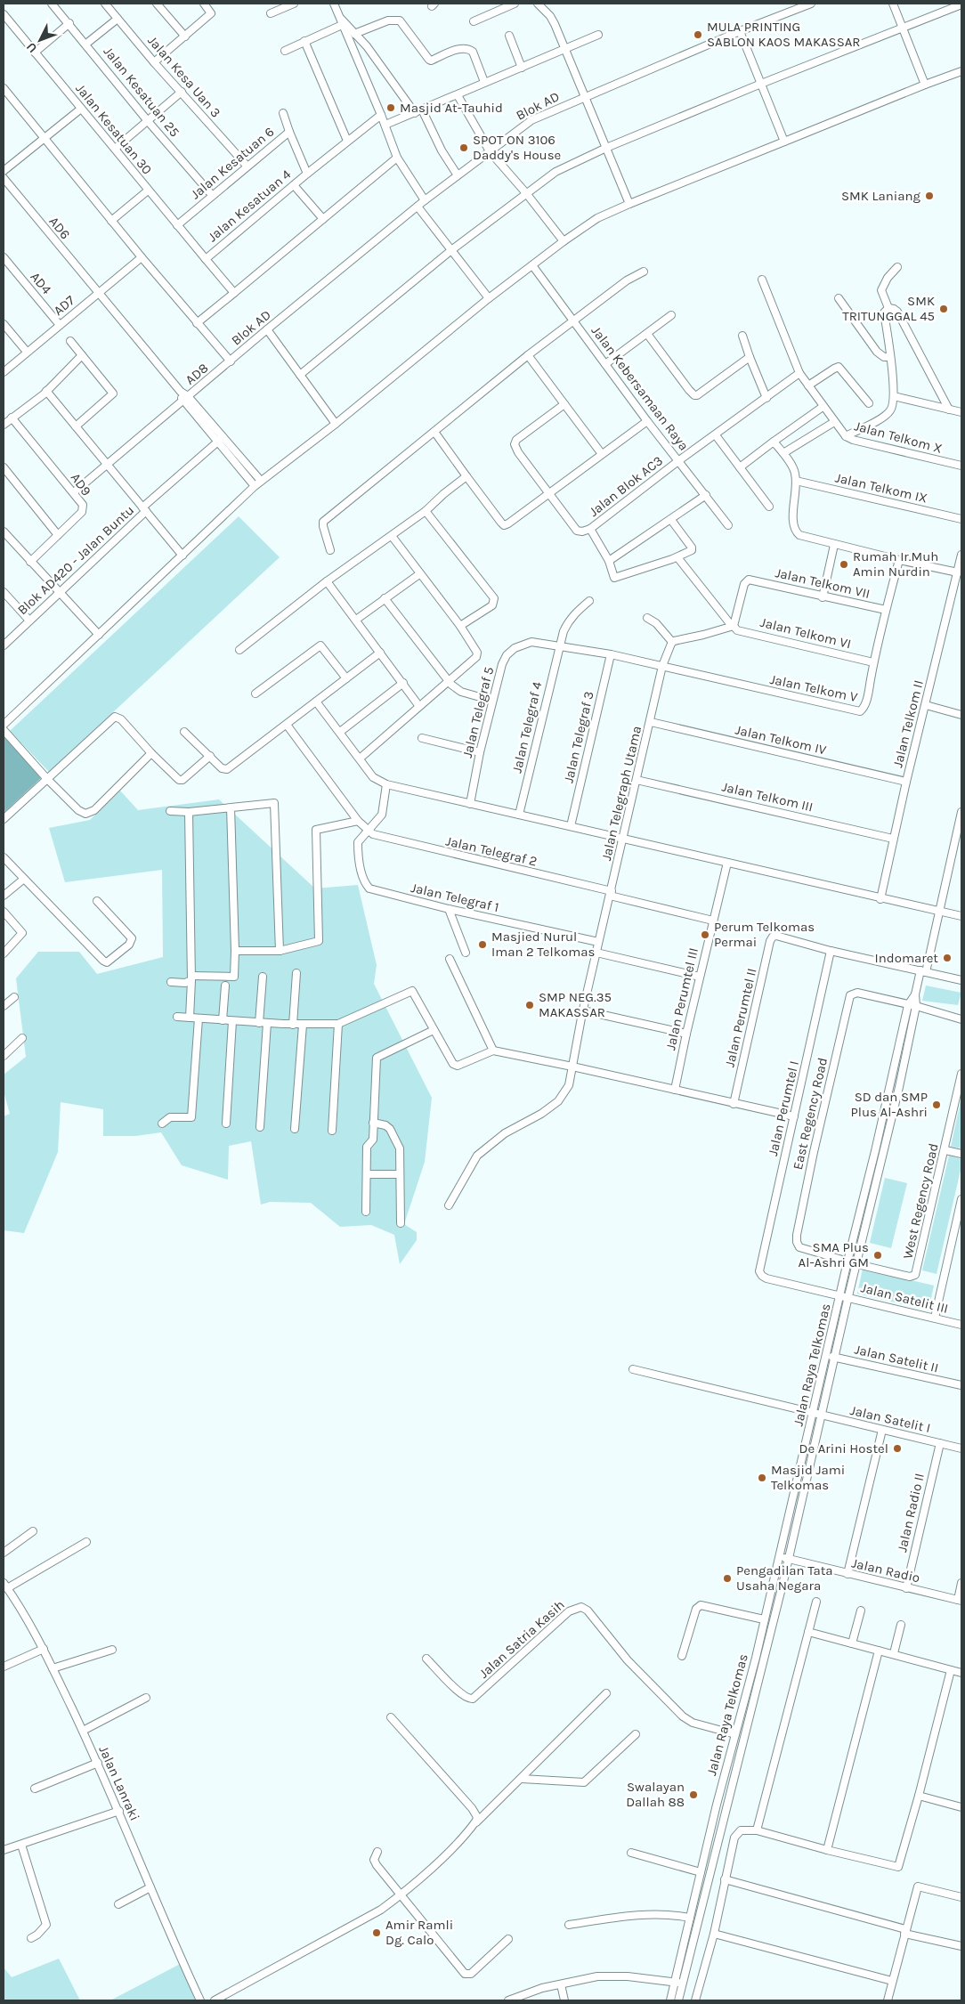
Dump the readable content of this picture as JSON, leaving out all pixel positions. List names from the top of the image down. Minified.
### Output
{"streets":{"street":["Jalan Kesa Uan 3","Jalan Kesatuan 25","Blok AD","Jalan Kesatuan 30","Jalan Kesatuan 6","Jalan Kesatuan 4","AD6","AD4","AD7","AD8","Jalan Kebersamaan Raya","Jalan Telkom X","AD9","Jalan Blok AC3","Jalan Telkom IX","Blok AD420 - Jalan Buntu","Jalan Telkom VII","Jalan Telkom VI","Jalan Telkom V","Jalan Telegraf 5","Jalan Telkom II","Jalan Telegraf 4","Jalan Telegraf 3","Jalan Telkom IV","Jalan Telegraph Utama","Jalan Telkom III","Jalan Telegraf 2","Jalan Telegraf 1","Jalan Perumtel III","Jalan Perumtel II","Jalan Perumtel I","East Regency Road","West Regency Road","Jalan Satelit III","Jalan Satelit II","Jalan Raya Telkomas","Jalan Satelit I","Jalan Radio II","Jalan Radio","Jalan Satria Kasih","Jalan Lanraki"]},"crossings":[["Jalan Kesa Uan 3","Jalan Kesatuan 6"],["Jalan Kesatuan 25","Jalan Kesatuan 6"],["Blok AD","AD8"],["Jalan Kesatuan 30","Jalan Kesatuan 6"],["Jalan Kesatuan 30","Jalan Kesatuan 4"],["Jalan Kesatuan 6","Jalan Kesatuan 4"],["AD6","AD7"],["AD6","AD8"],["AD4","AD7"],["AD8","AD9"],["AD8","Blok AD420 - Jalan Buntu"],["Jalan Kebersamaan Raya","Jalan Blok AC3"],["Jalan Telkom X","Jalan Blok AC3"],["Jalan Telkom VII","Jalan Telkom VI"],["Jalan Telkom VII","Jalan Telkom V"],["Jalan Telkom VI","Jalan Telkom V"],["Jalan Telkom V","Jalan Telegraf 5"],["Jalan Telkom V","Jalan Telegraph Utama"],["Jalan Telegraf 5","Jalan Telegraf 4"],["Jalan Telegraf 5","Jalan Telegraf 3"],["Jalan Telegraf 5","Jalan Telegraph Utama"],["Jalan Telkom II","Jalan Telkom IV"],["Jalan Telkom II","Jalan Telkom III"],["Jalan Telkom IV","Jalan Telegraph Utama"],["Jalan Telegraph Utama","Jalan Telkom III"],["Jalan Telegraph Utama","Jalan Telegraf 2"],["Jalan Telegraph Utama","Jalan Telegraf 1"],["Jalan Telegraf 2","Jalan Telegraf 1"],["Jalan Telegraf 2","Jalan Perumtel III"],["Jalan Perumtel II","Jalan Perumtel I"],["Jalan Perumtel I","Jalan Satelit III"],["East Regency Road","Jalan Raya Telkomas"],["West Regency Road","Jalan Raya Telkomas"],["Jalan Satelit III","Jalan Raya Telkomas"],["Jalan Satelit II","Jalan Raya Telkomas"],["Jalan Raya Telkomas","Jalan Satelit I"],["Jalan Raya Telkomas","Jalan Radio"],["Jalan Raya Telkomas","Jalan Satria Kasih"],["Jalan Satelit I","Jalan Radio II"],["Jalan Radio II","Jalan Radio"]],"places":["MULA PRINTING SABLON KAOS MAKASSAR","Masjid At-Tauhid","SPOT ON 3106 Daddy's House","SMK Laniang","SMK TRITUNGGAL 45","Rumah Ir.Muh Amin Nurdin","Perum Telkomas Permai","Masjied Nurul Iman 2 Telkomas","Indomaret","SMP NEG.35 MAKASSAR","SD dan SMP Plus Al-Ashri","SMA Plus Al-Ashri GM","De Arini Hostel","Masjid Jami Telkomas","Pengadilan Tata Usaha Negara","Swalayan Dallah 88","Amir Ramli Dg. Calo"],"north":"bottom left"}
